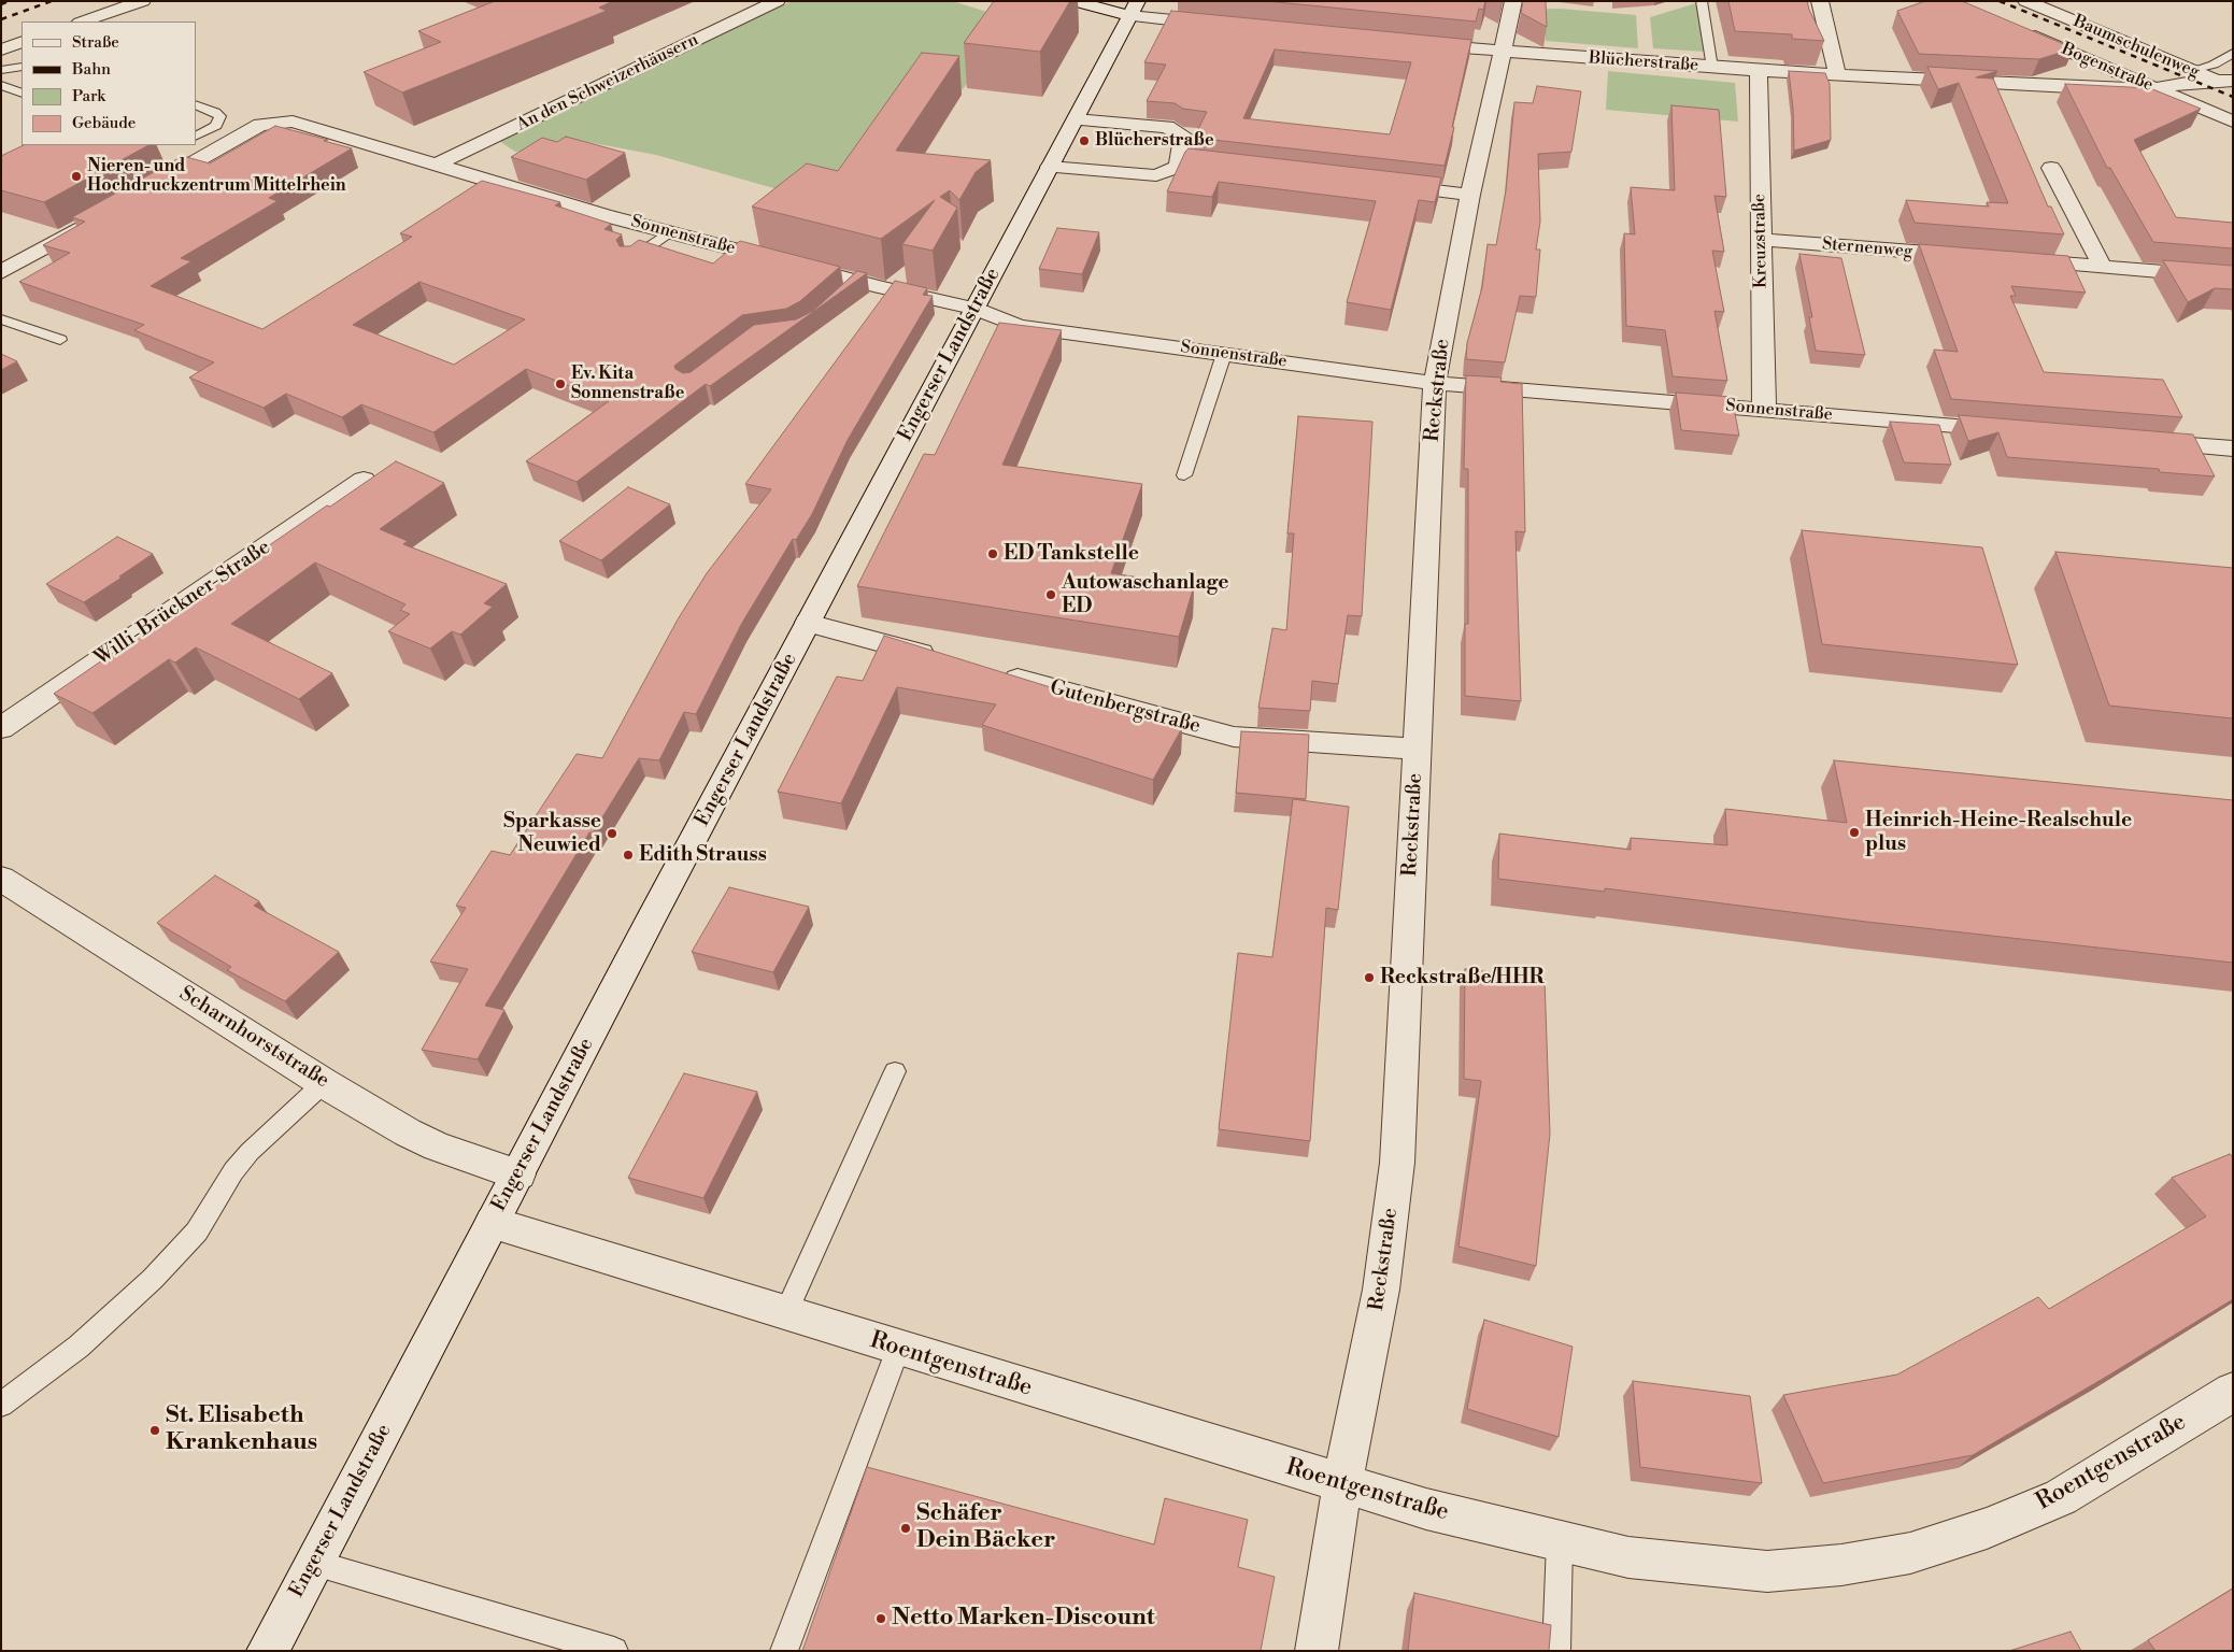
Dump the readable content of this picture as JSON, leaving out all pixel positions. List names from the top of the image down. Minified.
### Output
{"streets":{"street":["Baumschulenweg","Blücherstraße","Bogenstraße","An den Schweizerhäusern","Sonnenstraße","Kreuzstraße","Sternenweg","Engerser Landstraße","Reckstraße","Willi-Brückner-Straße","Gutenbergstraße","Scharnhorststraße","Roentgenstraße"]},"crossings":[["Baumschulenweg","Blücherstraße"],["Blücherstraße","Bogenstraße"],["Blücherstraße","Kreuzstraße"],["Blücherstraße","Reckstraße"],["An den Schweizerhäusern","Sonnenstraße"],["Sonnenstraße","Kreuzstraße"],["Sonnenstraße","Engerser Landstraße"],["Sonnenstraße","Reckstraße"],["Kreuzstraße","Sternenweg"],["Engerser Landstraße","Scharnhorststraße"],["Engerser Landstraße","Roentgenstraße"],["Reckstraße","Gutenbergstraße"],["Reckstraße","Roentgenstraße"]],"places":["Blücherstraße","Nieren- und Hochdruckzentrum Mittelrhein","Ev. Kita Sonnenstraße","ED Tankstelle","Autowaschanlage ED","Heinrich-Heine-Realschule plus","Sparkasse Neuwied","Edith Strauss","Reckstraße/HHR","St. Elisabeth Krankenhaus","Schäfer Dein Bäcker","Netto Marken-Discount"],"legend":["Straße","Bahn","Park","Gebäude"]}
